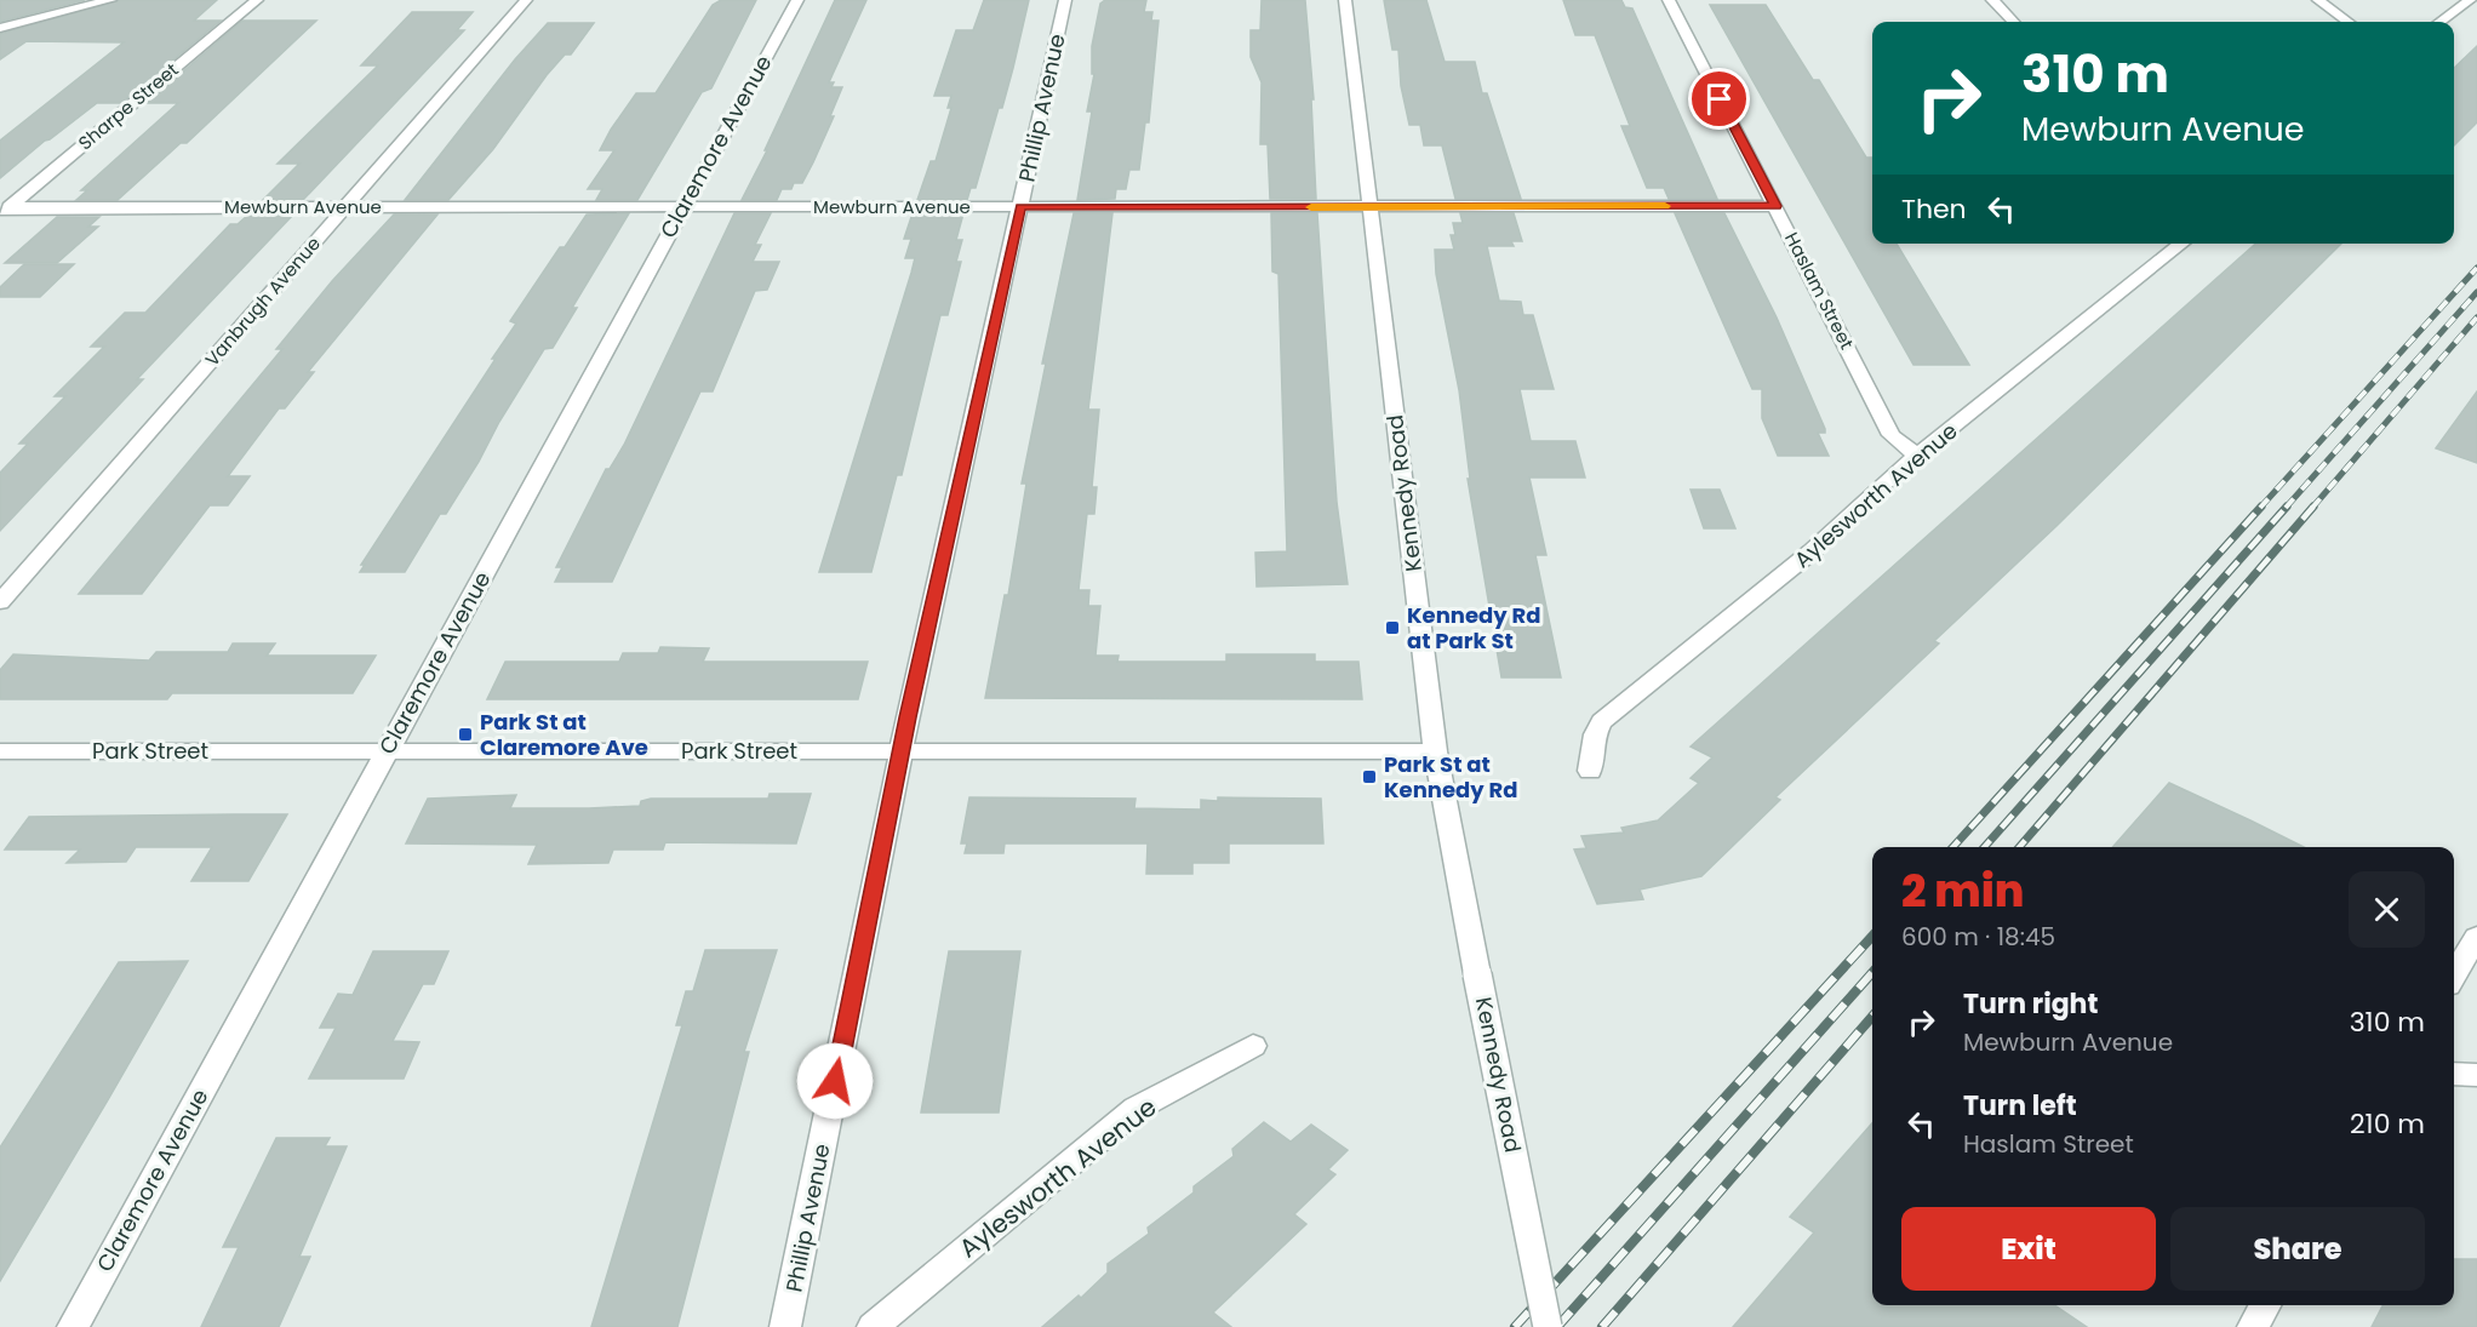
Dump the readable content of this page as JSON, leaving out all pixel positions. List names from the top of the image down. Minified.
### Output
{"streets":{"street":["Sharpe Street","Phillip Avenue","Claremore Avenue","Mewburn Avenue","Haslam Street","Vanbrugh Avenue","Kennedy Road","Aylesworth Avenue","Park Street"]},"crossings":[["Sharpe Street","Mewburn Avenue"],["Phillip Avenue","Mewburn Avenue"],["Phillip Avenue","Park Street"],["Claremore Avenue","Mewburn Avenue"],["Claremore Avenue","Park Street"],["Mewburn Avenue","Haslam Street"],["Mewburn Avenue","Vanbrugh Avenue"],["Mewburn Avenue","Kennedy Road"],["Haslam Street","Aylesworth Avenue"],["Kennedy Road","Park Street"]],"places":{"transit":["Kennedy Rd at Park St","Park St at Claremore Ave","Park St at Kennedy Rd"]},"page":{"turn":["310 m","Mewburn Avenue"],"then":"Then","heading":["2 min","600 m · 18:45"],"list":[{"name":"Turn right","note":"Mewburn Avenue","value":"310 m"},{"name":"Turn left","note":"Haslam Street","value":"210 m"}],"buttons":["Exit","Share"]}}
